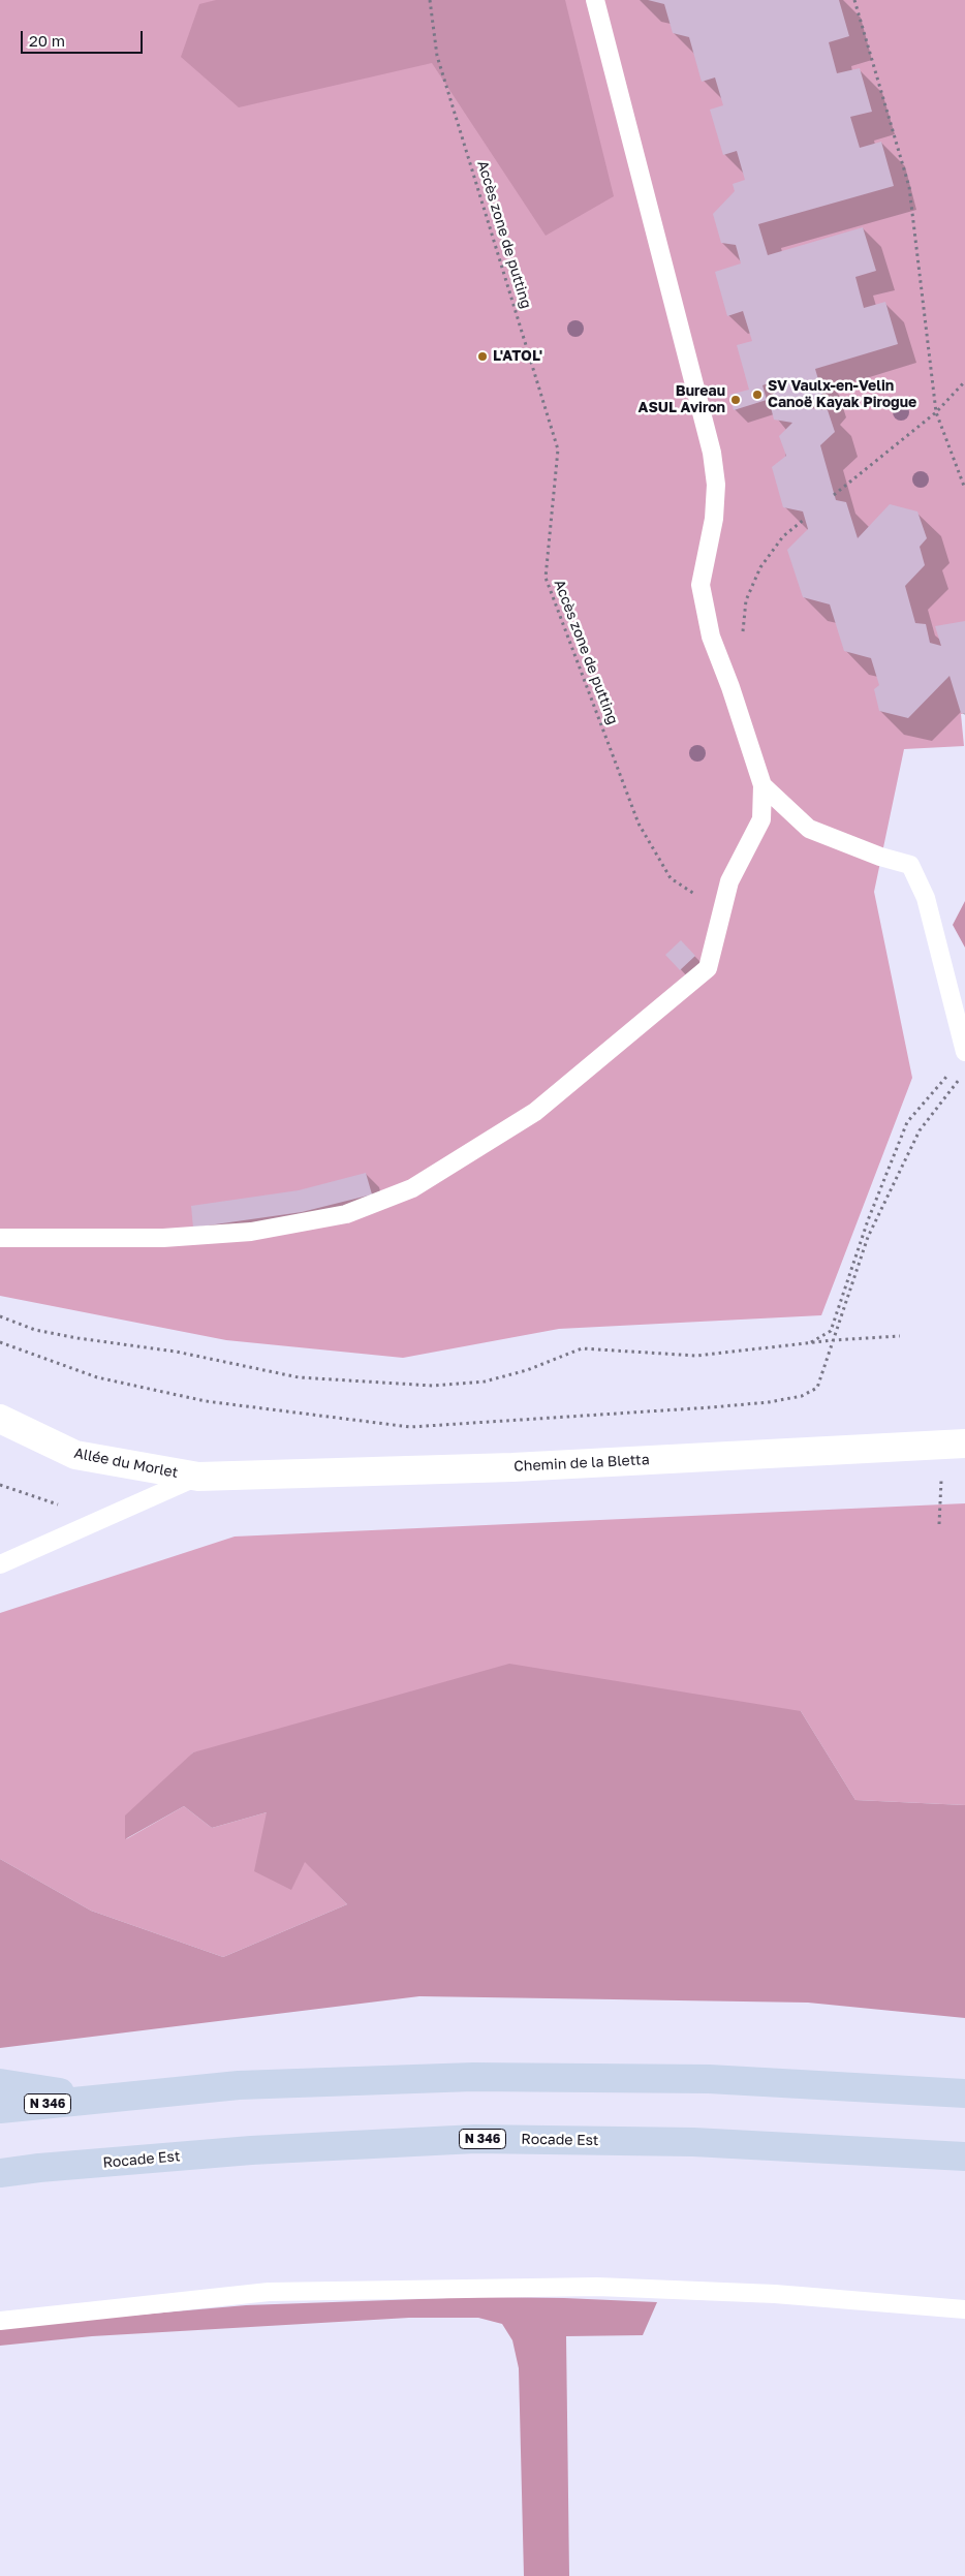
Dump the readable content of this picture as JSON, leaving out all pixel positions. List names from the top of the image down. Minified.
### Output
{"streets":{"highway":["N 346","Rocade Est"],"street":["Allée du Morlet","Chemin de la Bletta"],"path":["Accès zone de putting"]},"crossings":[["Allée du Morlet","Chemin de la Bletta"]],"places":["L'ATOL'","SV Vaulx-en-Velin Canoë Kayak Pirogue","Bureau ASUL Aviron"],"scale_bar":"20 m"}
